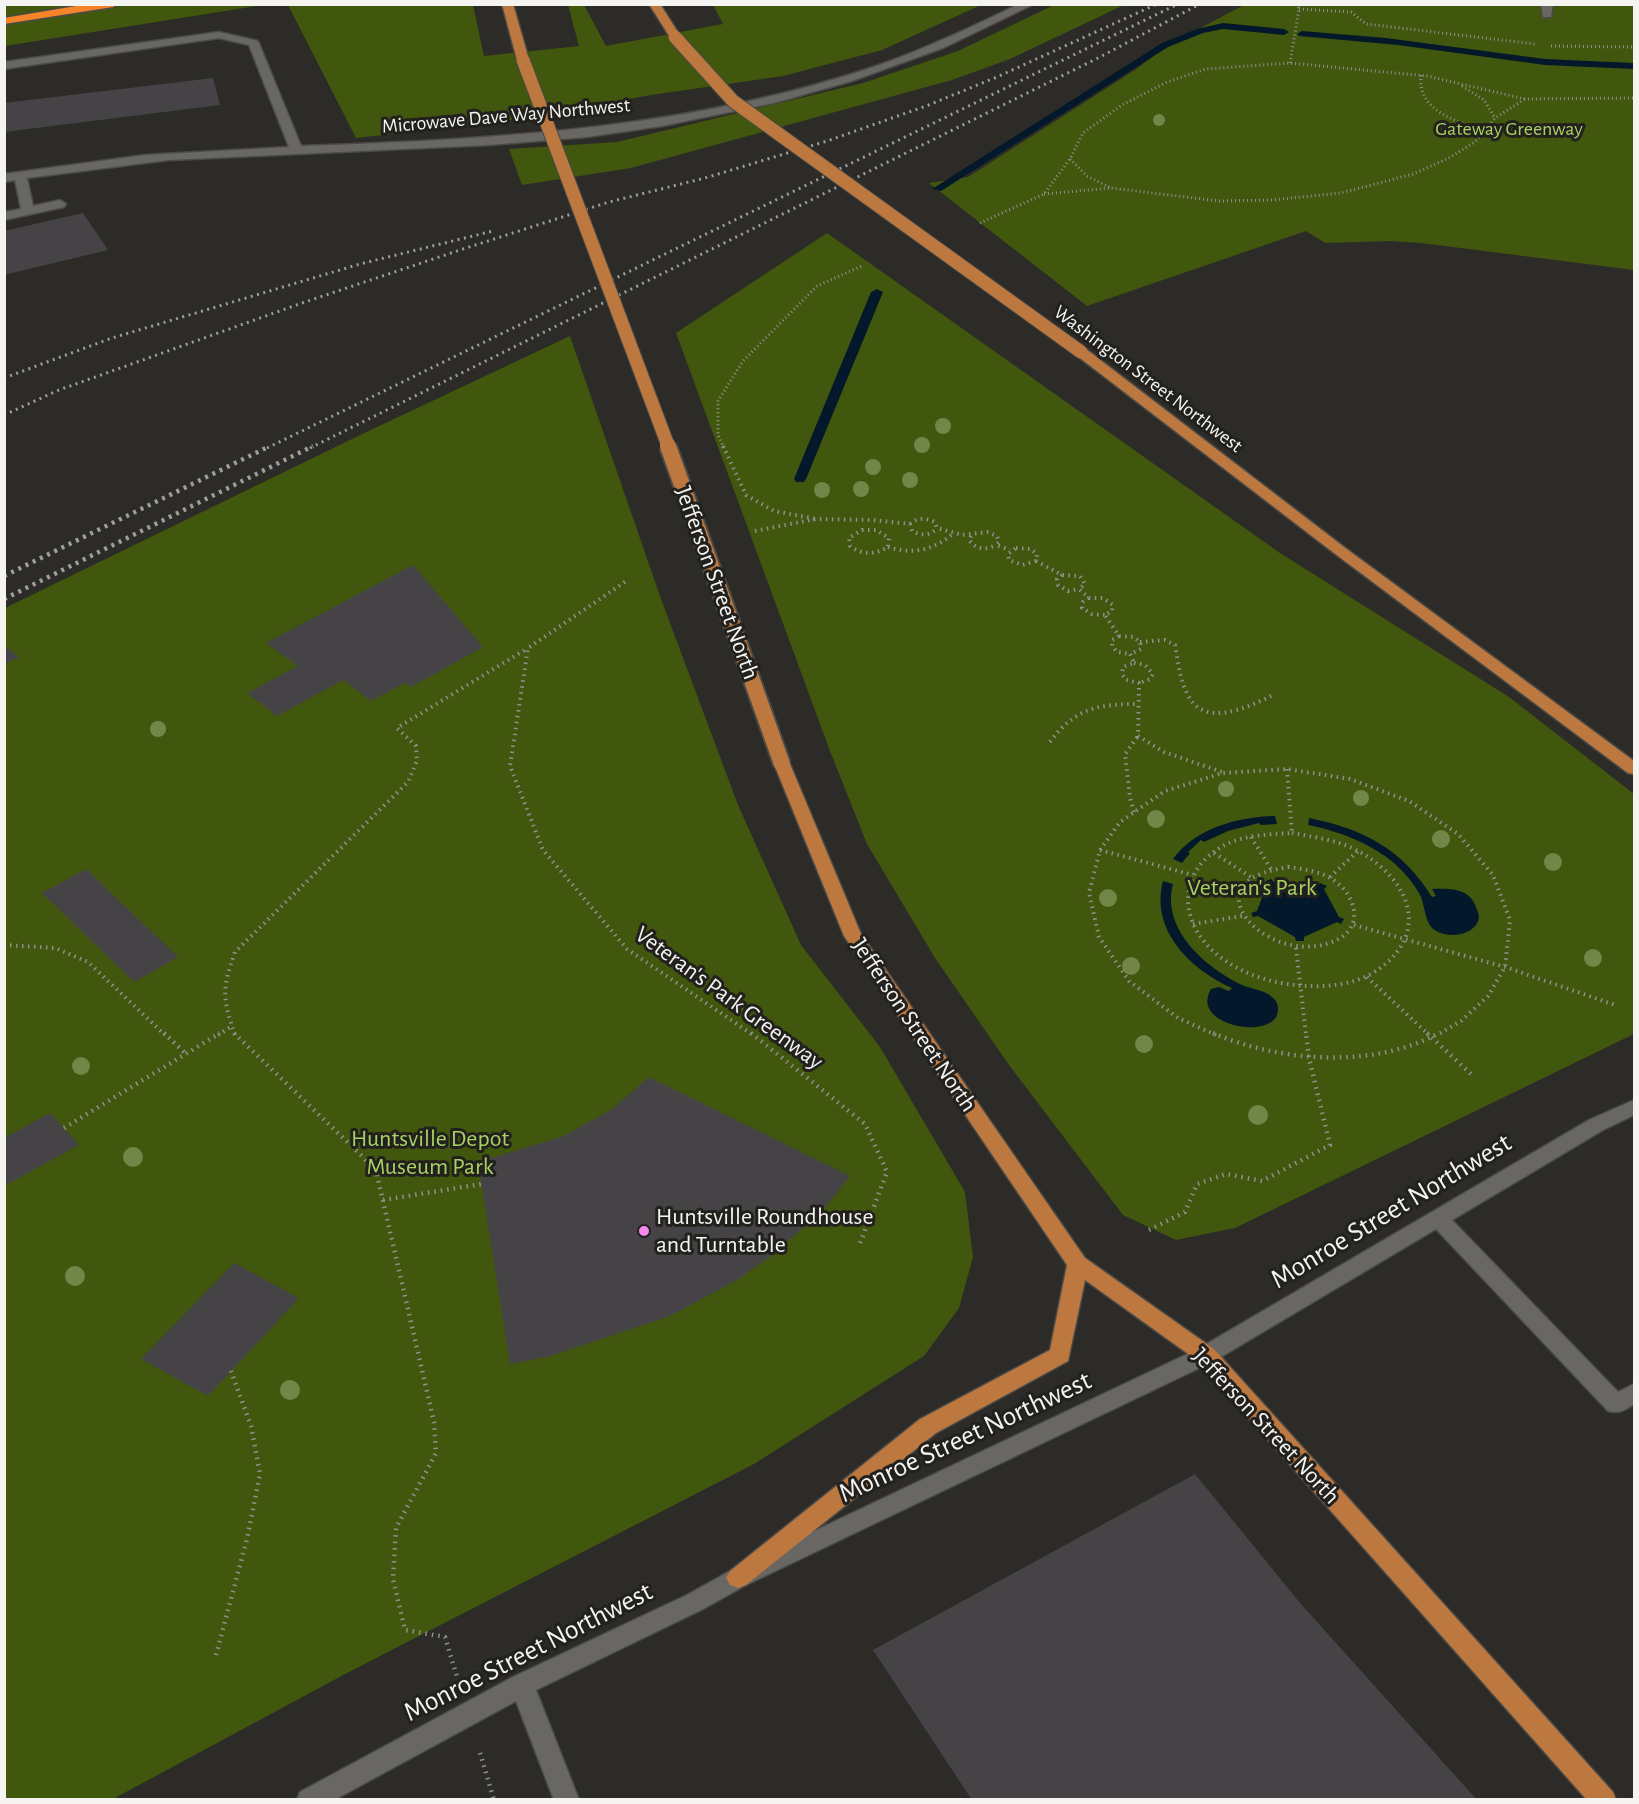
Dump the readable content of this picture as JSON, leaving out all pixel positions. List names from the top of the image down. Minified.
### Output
{"streets":{"main road":["Washington Street Northwest","Jefferson Street North"],"street":["Microwave Dave Way Northwest","Monroe Street Northwest"],"path":["Veteran's Park Greenway"]},"crossings":[["Jefferson Street North","Monroe Street Northwest"]],"parks":["Gateway Greenway","Veteran's Park","Huntsville Depot Museum Park"],"places":["Huntsville Roundhouse and Turntable"]}
